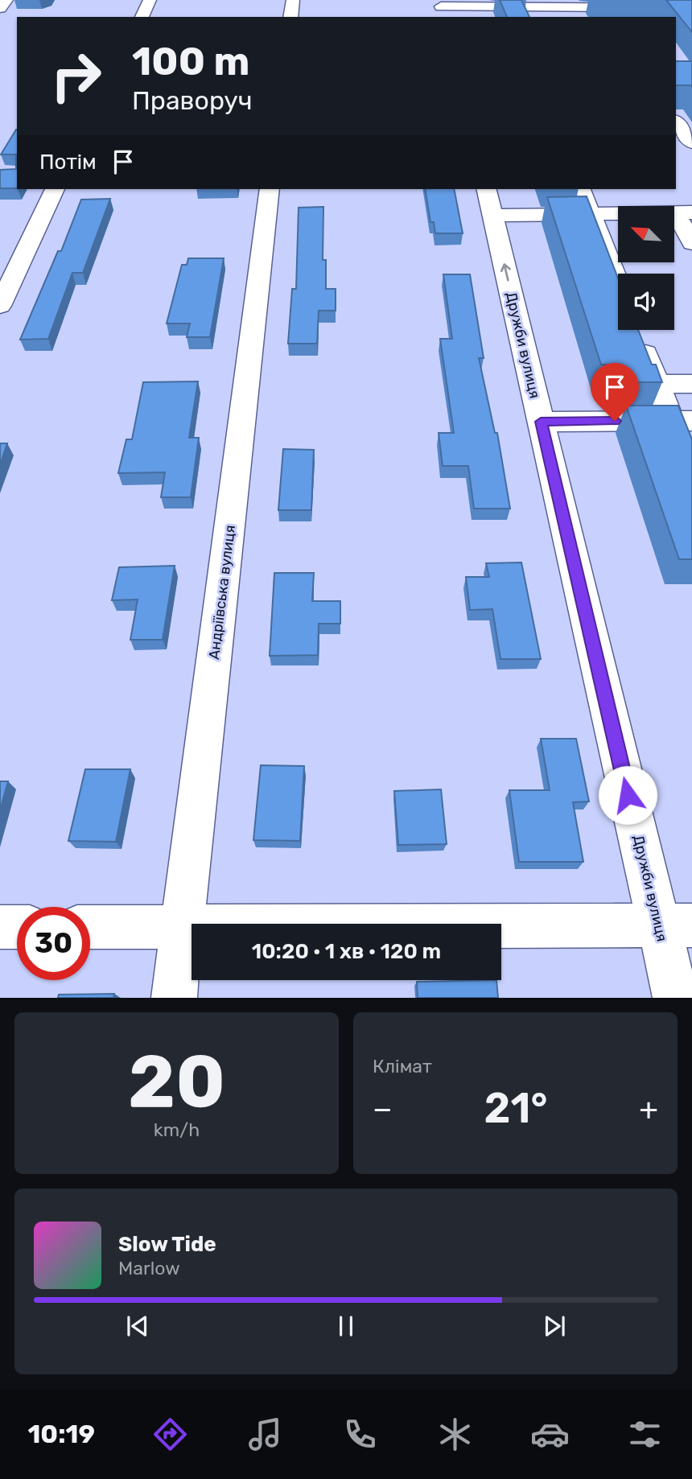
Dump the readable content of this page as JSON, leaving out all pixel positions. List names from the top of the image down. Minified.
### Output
{"streets":{"street":["Дружби вулиця","Андріївська вулиця"]},"north":"top left","page":{"turn":["100 m","Праворуч"],"then":"Потім","limit":"30","trip":"10:20 · 1 хв · 120 m","tile":[["20","km/h"],"Клімат"],"heat":["−","21°","+"],"song":["Slow Tide","Marlow"],"tabs":"10:19"}}
